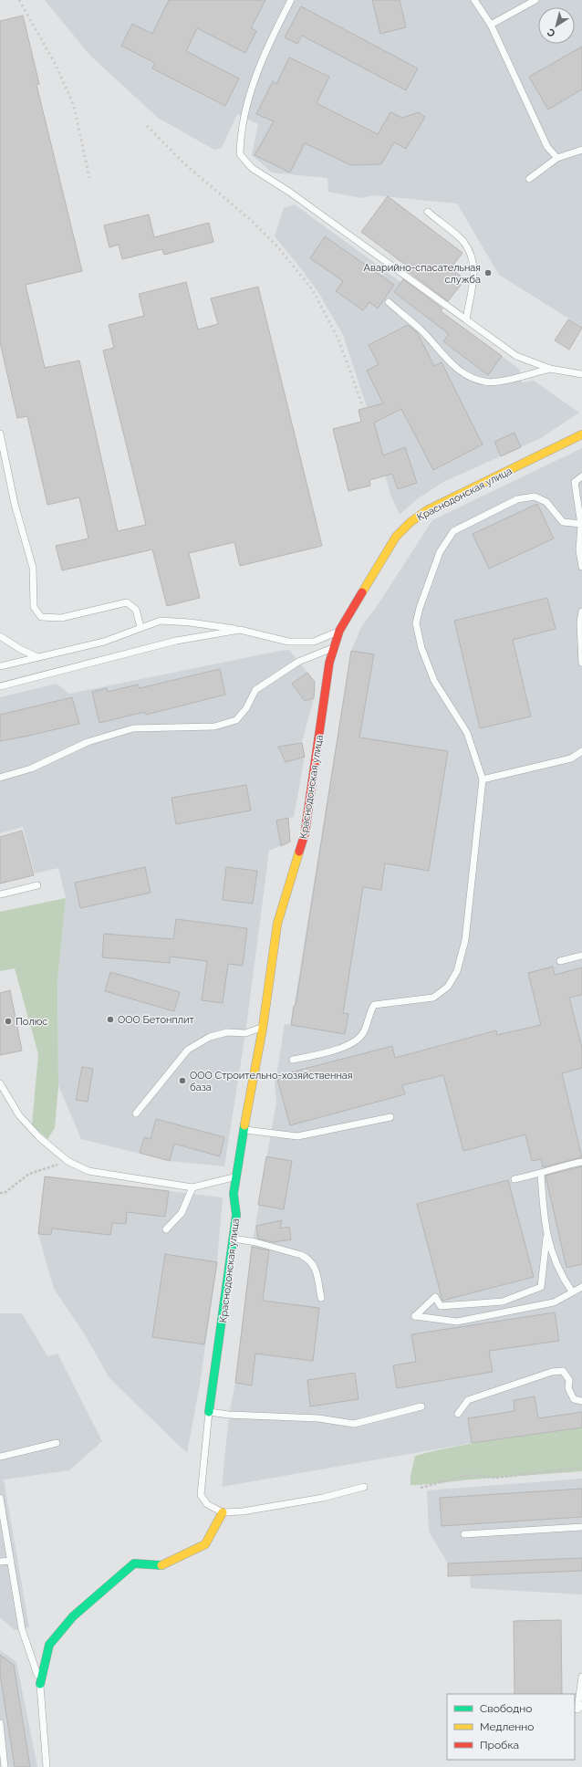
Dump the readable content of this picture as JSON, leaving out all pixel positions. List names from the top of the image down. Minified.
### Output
{"streets":{"street":["Краснодонская улица"]},"places":["Аварийно-спасательная служба","ООО Бетонплит","Полюс","ООО Строительно-хозяйственная база"],"legend":["Свободно","Медленно","Пробка"],"north":"bottom left"}
